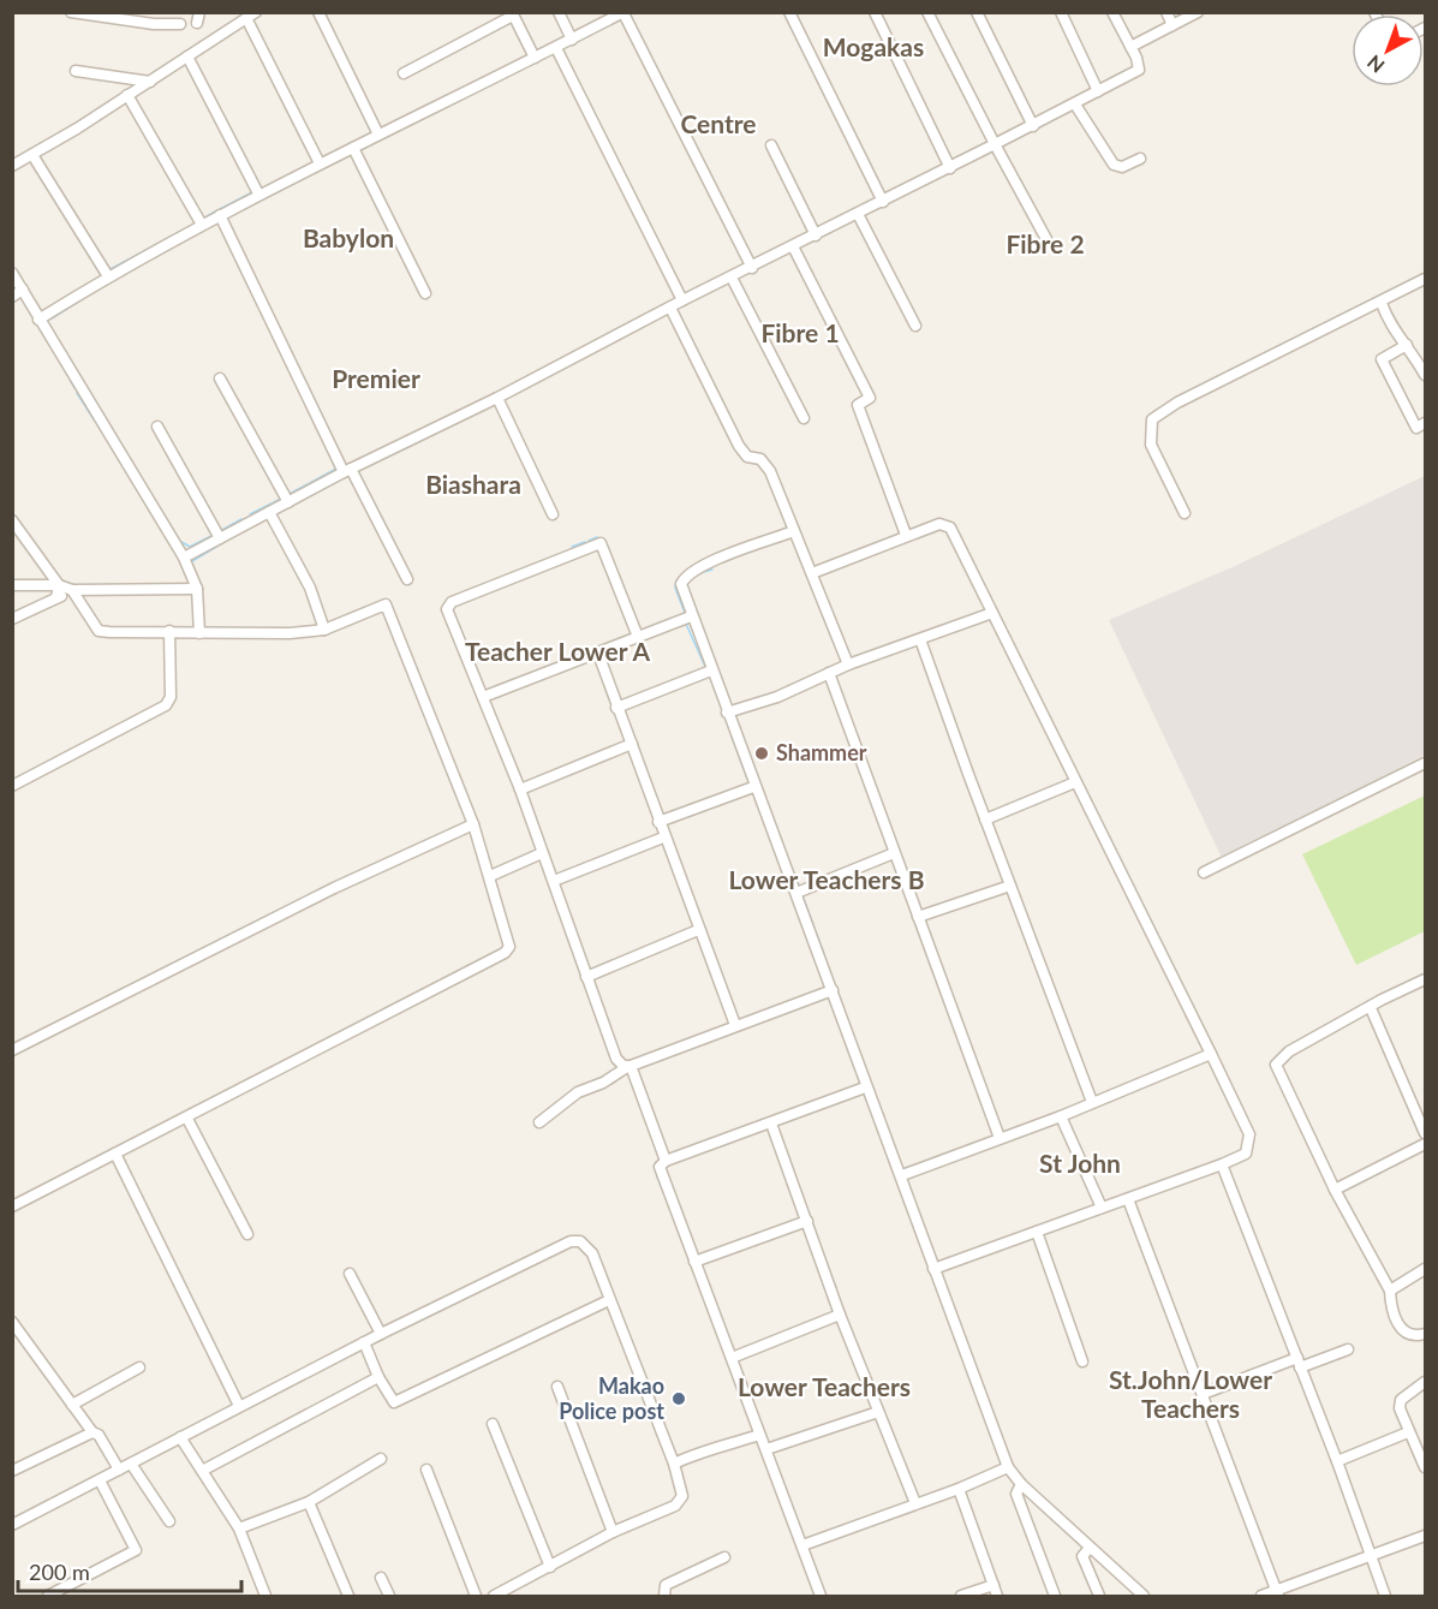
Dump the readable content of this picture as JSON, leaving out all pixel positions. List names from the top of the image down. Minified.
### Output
{"districts":["Mogakas","Centre","Babylon","Fibre 2","Fibre 1","Premier","Biashara","Teacher Lower A","Lower Teachers B","St John","St.John/Lower Teachers","Lower Teachers"],"places":["Shammer","Makao Police post"],"scale_bar":"200 m","north":"bottom left"}
